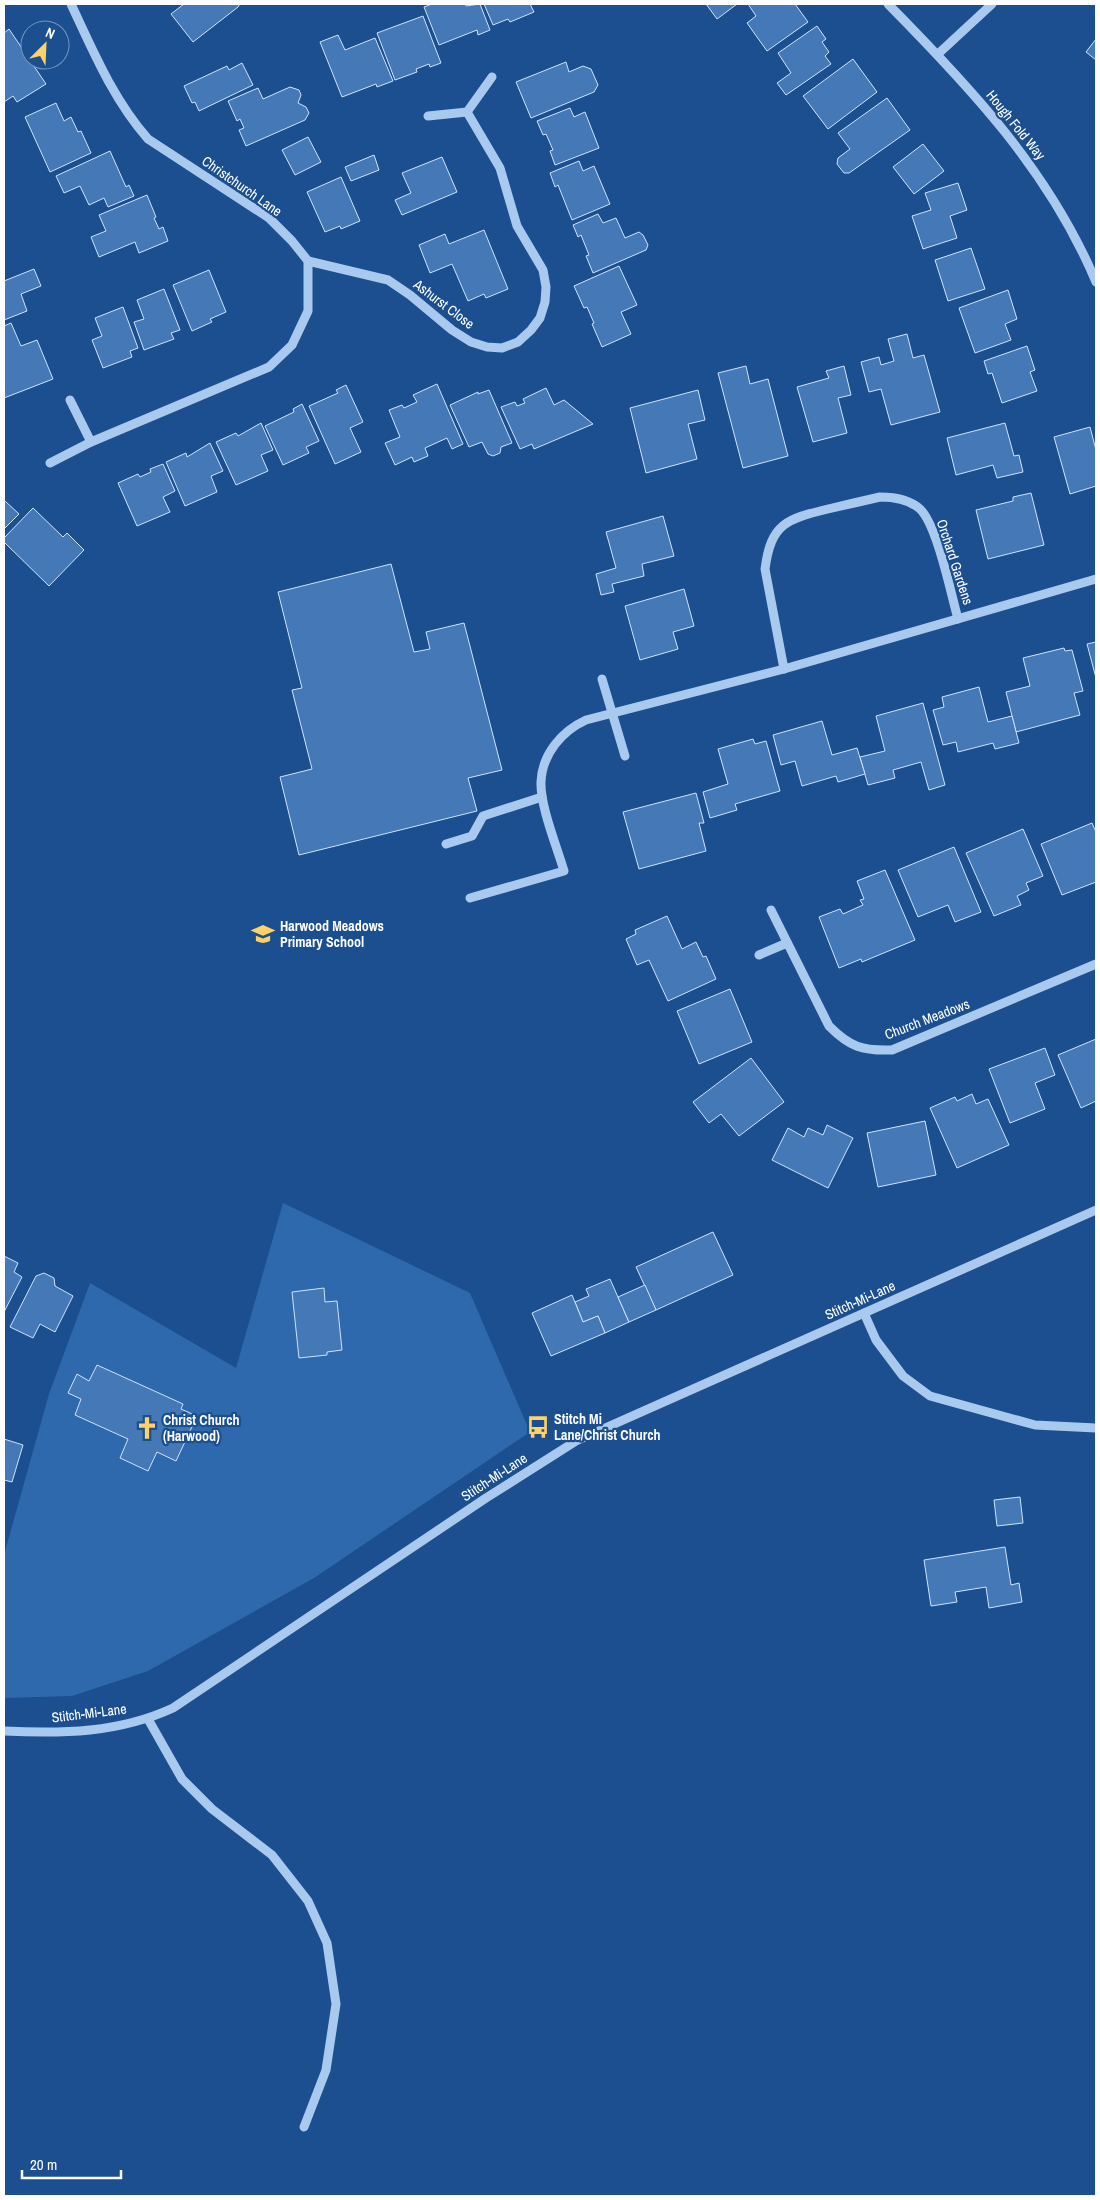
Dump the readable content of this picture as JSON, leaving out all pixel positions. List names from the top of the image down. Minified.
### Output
{"streets":{"street":["Hough Fold Way","Christchurch Lane","Ashurst Close","Orchard Gardens","Church Meadows","Stitch-Mi-Lane"]},"crossings":[["Christchurch Lane","Ashurst Close"]],"places":{"school or university":["Harwood Meadows Primary School"],"bus stop":["Stitch Mi Lane/Christ Church"],"church":["Christ Church (Harwood)"]},"scale_bar":"20 m","north":"top right"}
